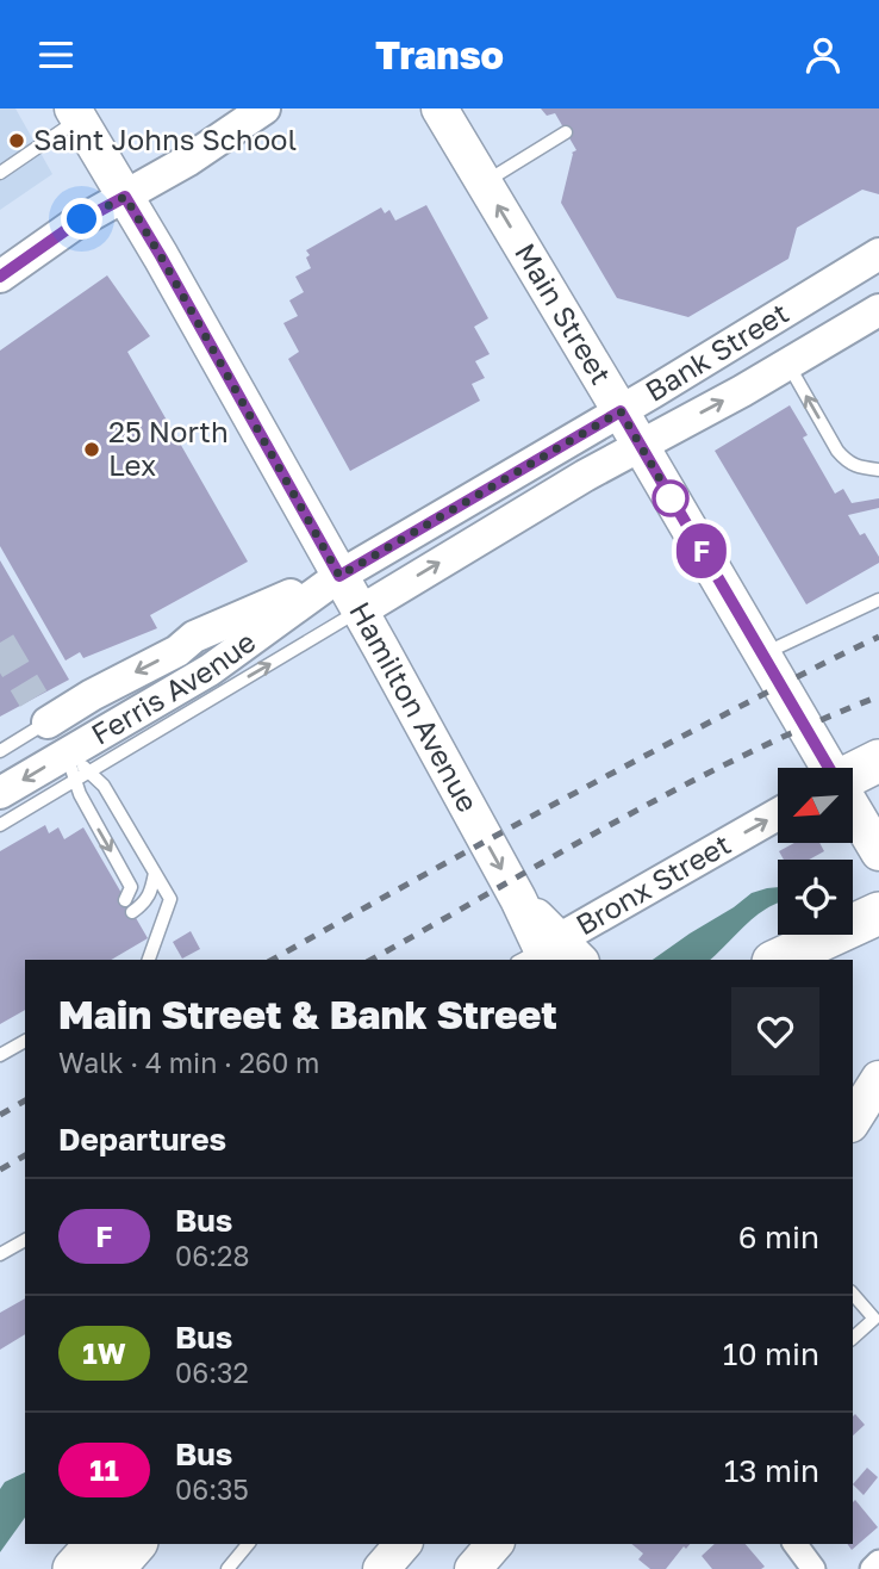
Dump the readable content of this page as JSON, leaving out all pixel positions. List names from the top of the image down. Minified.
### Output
{"streets":{"main road":["Main Street","Hamilton Avenue"],"street":["Bank Street","Ferris Avenue","Bronx Street"]},"crossings":[["Main Street","Bank Street"],["Bank Street","Ferris Avenue"],["Bank Street","Hamilton Avenue"],["Ferris Avenue","Hamilton Avenue"],["Hamilton Avenue","Bronx Street"]],"one_way":["Hamilton Avenue","Bronx Street"],"places":["Saint Johns School","25 North Lex"],"lines":["bus line F"],"north":"bottom left","page":{"header":"Transo","on_map":"F","heading":[["Main Street & Bank Street","Walk · 4 min · 260 m"],"Departures"],"list":[{"mark":"F","name":"Bus","note":"06:28","value":"6 min"},{"mark":"1W","name":"Bus","note":"06:32","value":"10 min"},{"mark":"11","name":"Bus","note":"06:35","value":"13 min"}]}}
